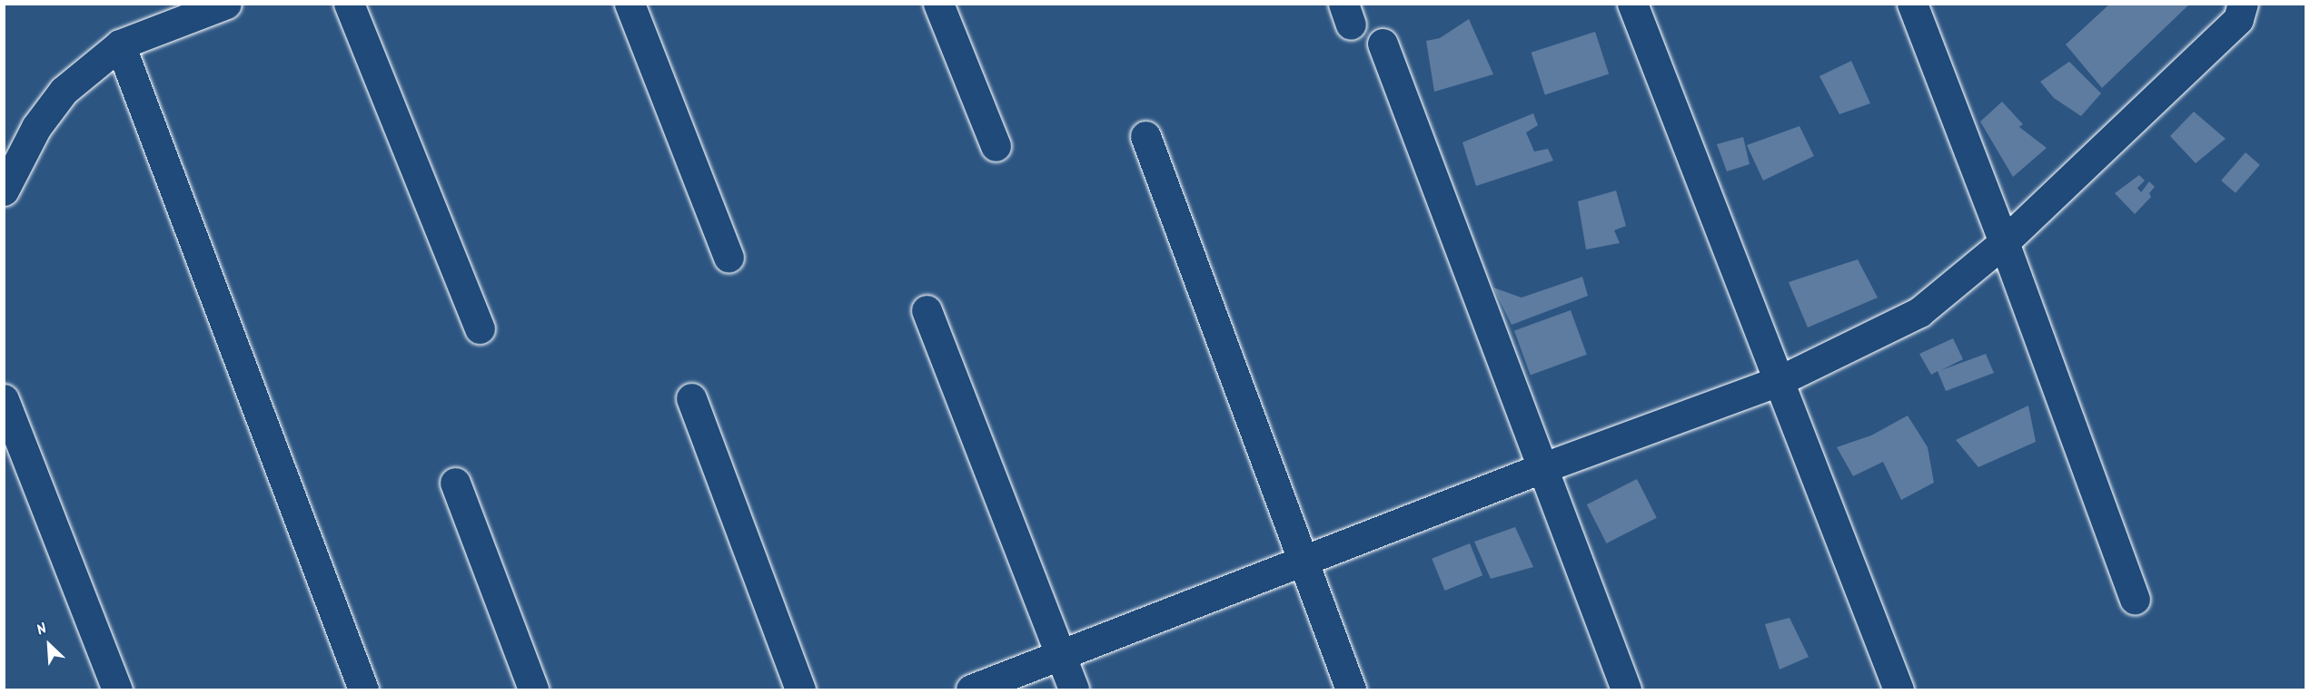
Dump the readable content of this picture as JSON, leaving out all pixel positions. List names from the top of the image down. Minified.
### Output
{"north":"top left"}
